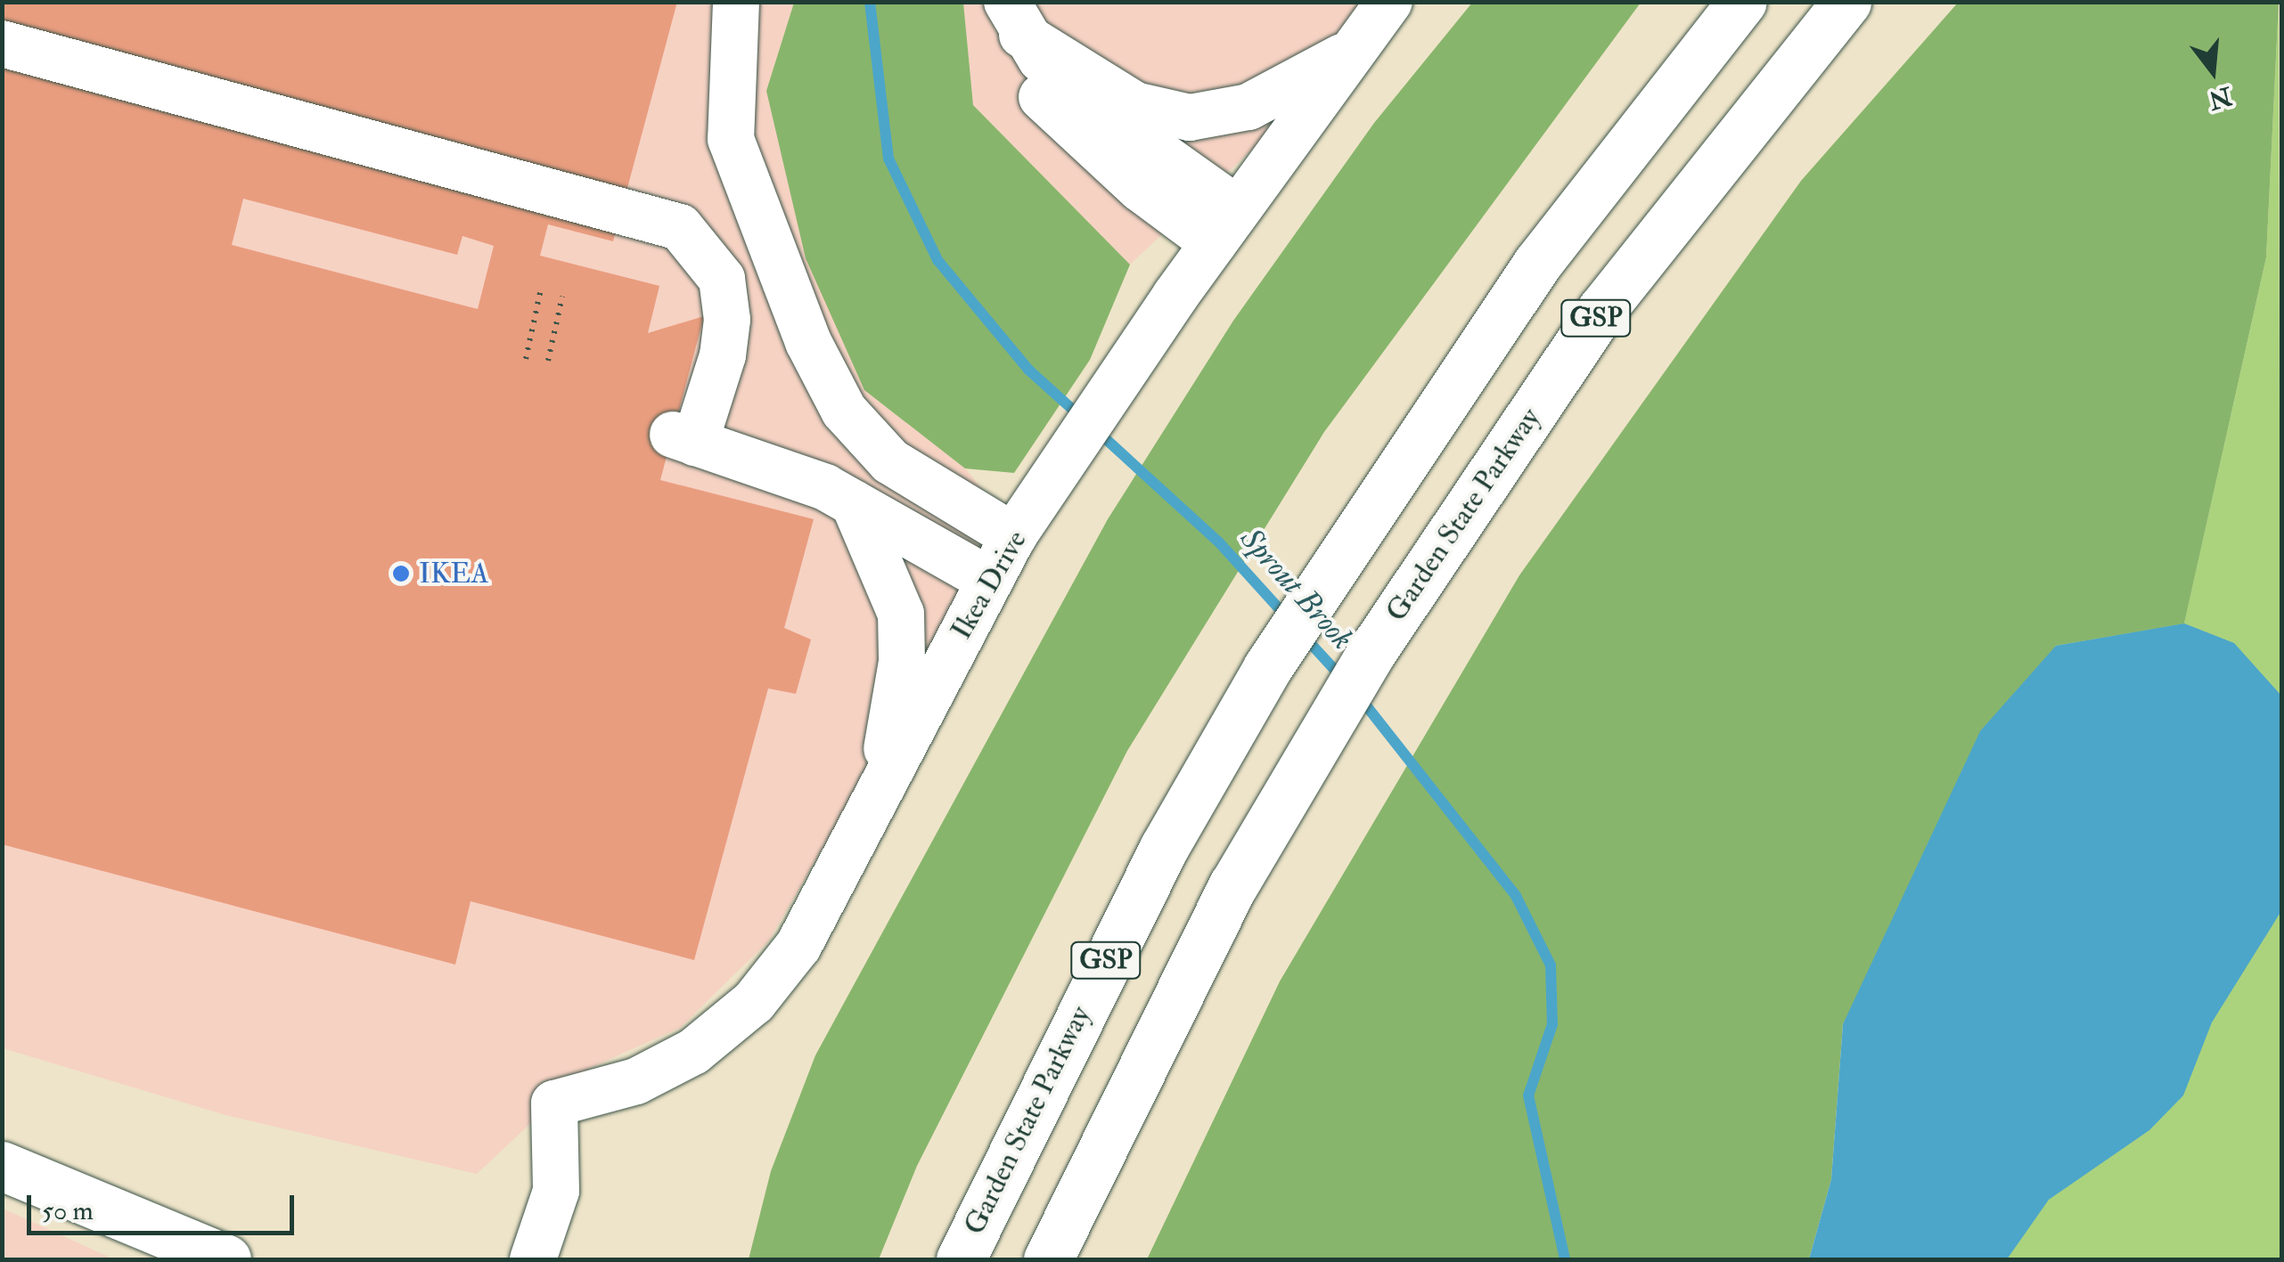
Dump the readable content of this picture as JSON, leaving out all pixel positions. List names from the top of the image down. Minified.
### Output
{"streets":{"highway":["GSP","Garden State Parkway"],"street":["Ikea Drive"]},"water":["Sprout Brook"],"places":["IKEA"],"scale_bar":"50 m","north":"bottom"}
